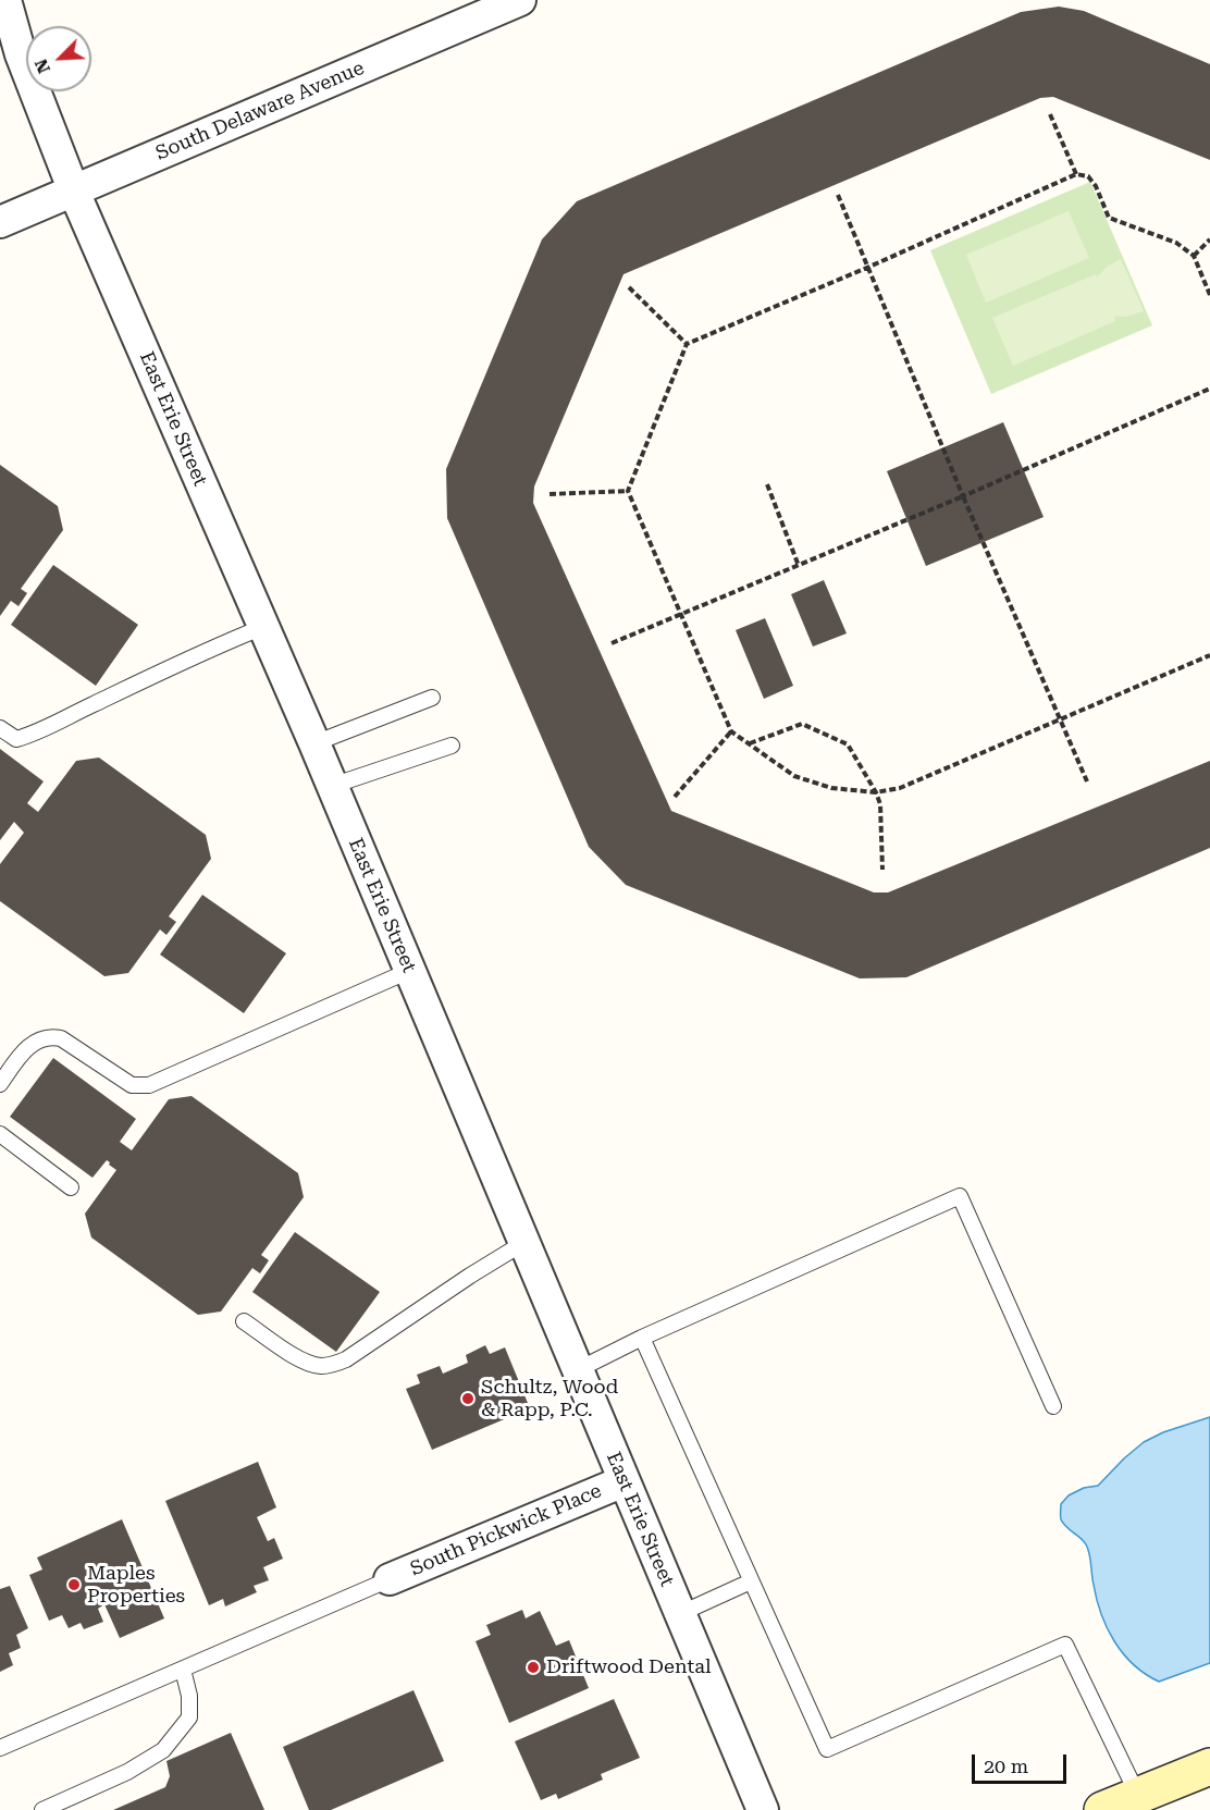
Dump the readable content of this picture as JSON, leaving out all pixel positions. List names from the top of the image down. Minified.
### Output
{"streets":{"street":["South Delaware Avenue","East Erie Street","South Pickwick Place"]},"crossings":[["South Delaware Avenue","East Erie Street"],["East Erie Street","South Pickwick Place"]],"places":["Schultz, Wood & Rapp, P.C.","Maples Properties","Driftwood Dental"],"scale_bar":"20 m","north":"bottom left"}
